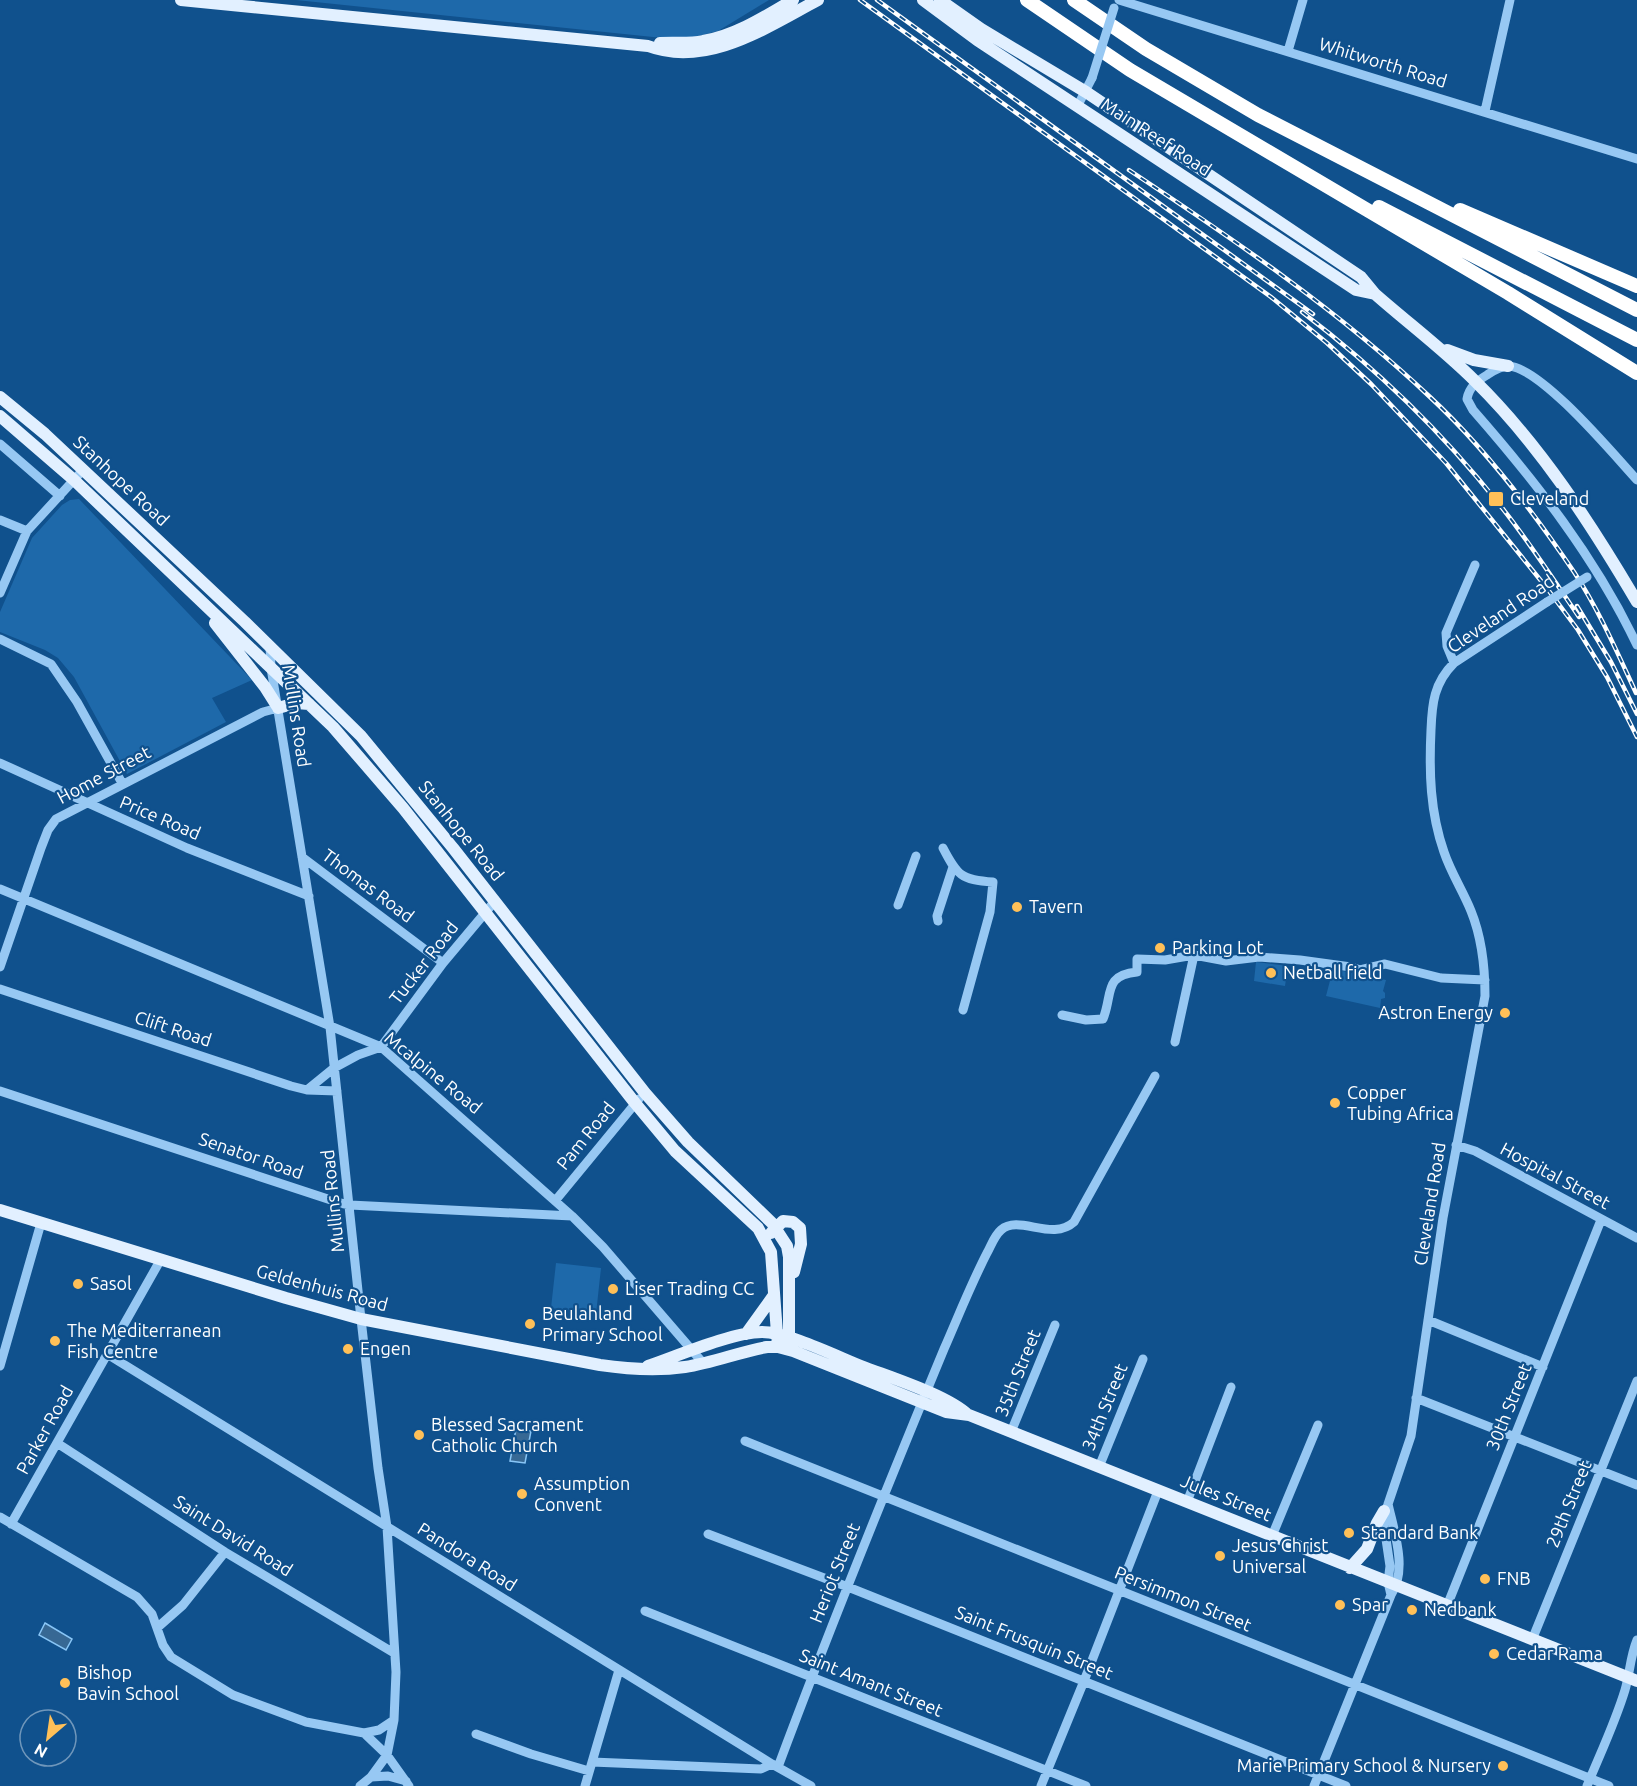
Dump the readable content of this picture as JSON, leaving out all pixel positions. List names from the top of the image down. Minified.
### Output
{"streets":{"main road":["Main Reef Road","Stanhope Road","Geldenhuis Road","Jules Street"],"street":["Whitworth Road","Cleveland Road","Mullins Road","Home Street","Price Road","Thomas Road","Tucker Road","Clift Road","Mcalpine Road","Pam Road","Senator Road","Hospital Street","35th Street","34th Street","30th Street","Parker Road","29th Street","Saint David Road","Pandora Road","Heriot Street","Persimmon Street","Saint Frusquin Street","Saint Amant Street"]},"crossings":[["Stanhope Road","Mullins Road"],["Stanhope Road","Tucker Road"],["Stanhope Road","Pam Road"],["Stanhope Road","Geldenhuis Road"],["Stanhope Road","Jules Street"],["Cleveland Road","Hospital Street"],["Mullins Road","Home Street"],["Mullins Road","Price Road"],["Mullins Road","Thomas Road"],["Mullins Road","Clift Road"],["Mullins Road","Mcalpine Road"],["Mullins Road","Senator Road"],["Mullins Road","Geldenhuis Road"],["Mullins Road","Saint David Road"],["Mullins Road","Pandora Road"],["Home Street","Price Road"],["Home Street","Mcalpine Road"],["Thomas Road","Tucker Road"],["Tucker Road","Mcalpine Road"],["Mcalpine Road","Pam Road"],["Mcalpine Road","Senator Road"],["Mcalpine Road","Geldenhuis Road"],["Hospital Street","30th Street"],["Geldenhuis Road","Parker Road"],["Geldenhuis Road","Jules Street"],["35th Street","Jules Street"],["34th Street","Jules Street"],["30th Street","Jules Street"],["Parker Road","Saint David Road"],["Parker Road","Pandora Road"],["Jules Street","29th Street"],["Jules Street","Heriot Street"],["Pandora Road","Heriot Street"],["Heriot Street","Persimmon Street"],["Heriot Street","Saint Frusquin Street"],["Heriot Street","Saint Amant Street"]],"places":{"transit":["Cleveland"],"other":["Tavern","Parking Lot","Netball field","Astron Energy","Copper Tubing Africa","Sasol","Liser Trading CC","Beulahland Primary School","The Mediterranean Fish Centre","Engen","Blessed Sacrament Catholic Church","Assumption Convent","Standard Bank","Jesus Christ Universal","FNB","Spar","Nedbank","Cedar Rama","Bishop Bavin School","Marie Primary School & Nursery"]},"north":"bottom left"}
